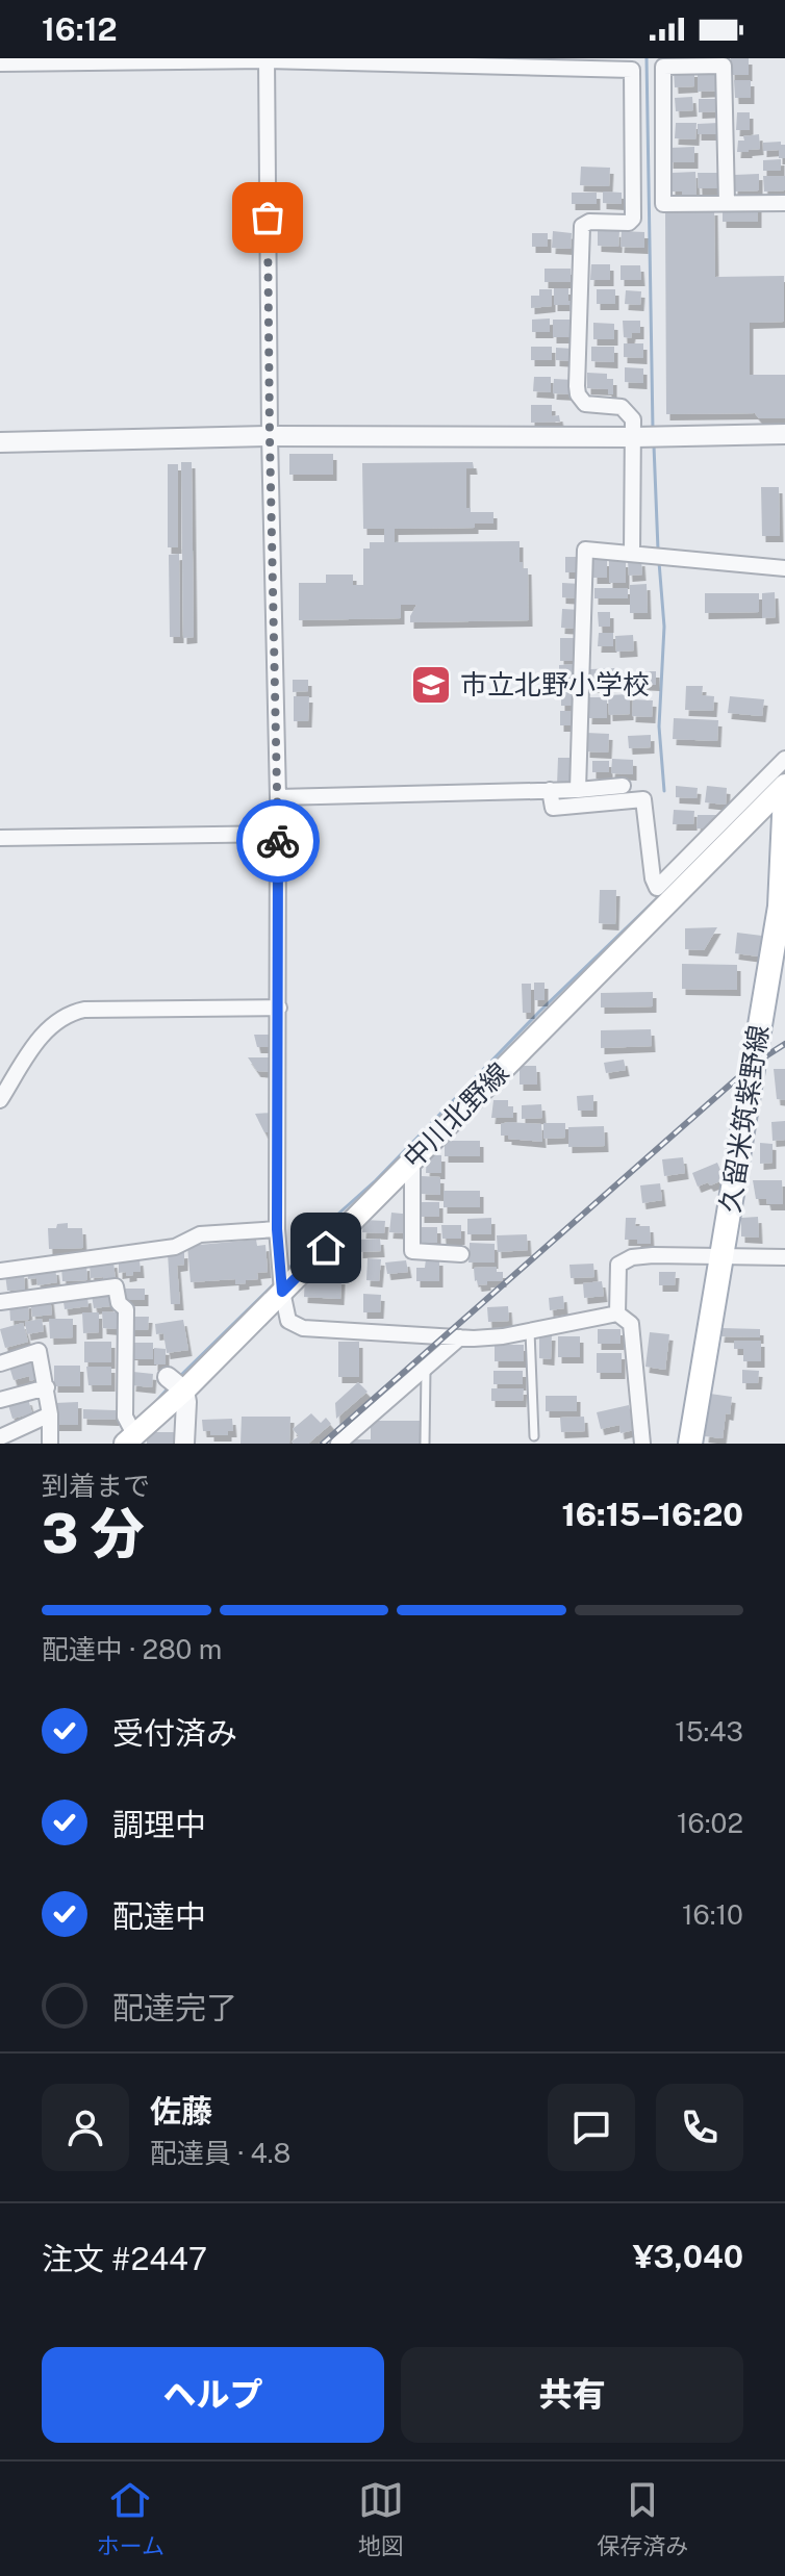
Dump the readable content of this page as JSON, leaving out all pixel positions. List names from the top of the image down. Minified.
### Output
{"streets":{"main road":["中川北野線","久留米筑紫野線"]},"places":{"school or university":["市立北野小学校"]},"page":{"status":"16:12","heading":["3 分","到着まで","16:15–16:20"],"panel":["佐藤","配達員 · 4.8","注文 #2447","¥3,040"],"bar":"配達中 · 280 m","list":[["受付済み","15:43"],["調理中","16:02"],["配達中","16:10"],"配達完了"],"buttons":["ヘルプ","共有"],"tabs":["ホーム","地図","保存済み"]}}
